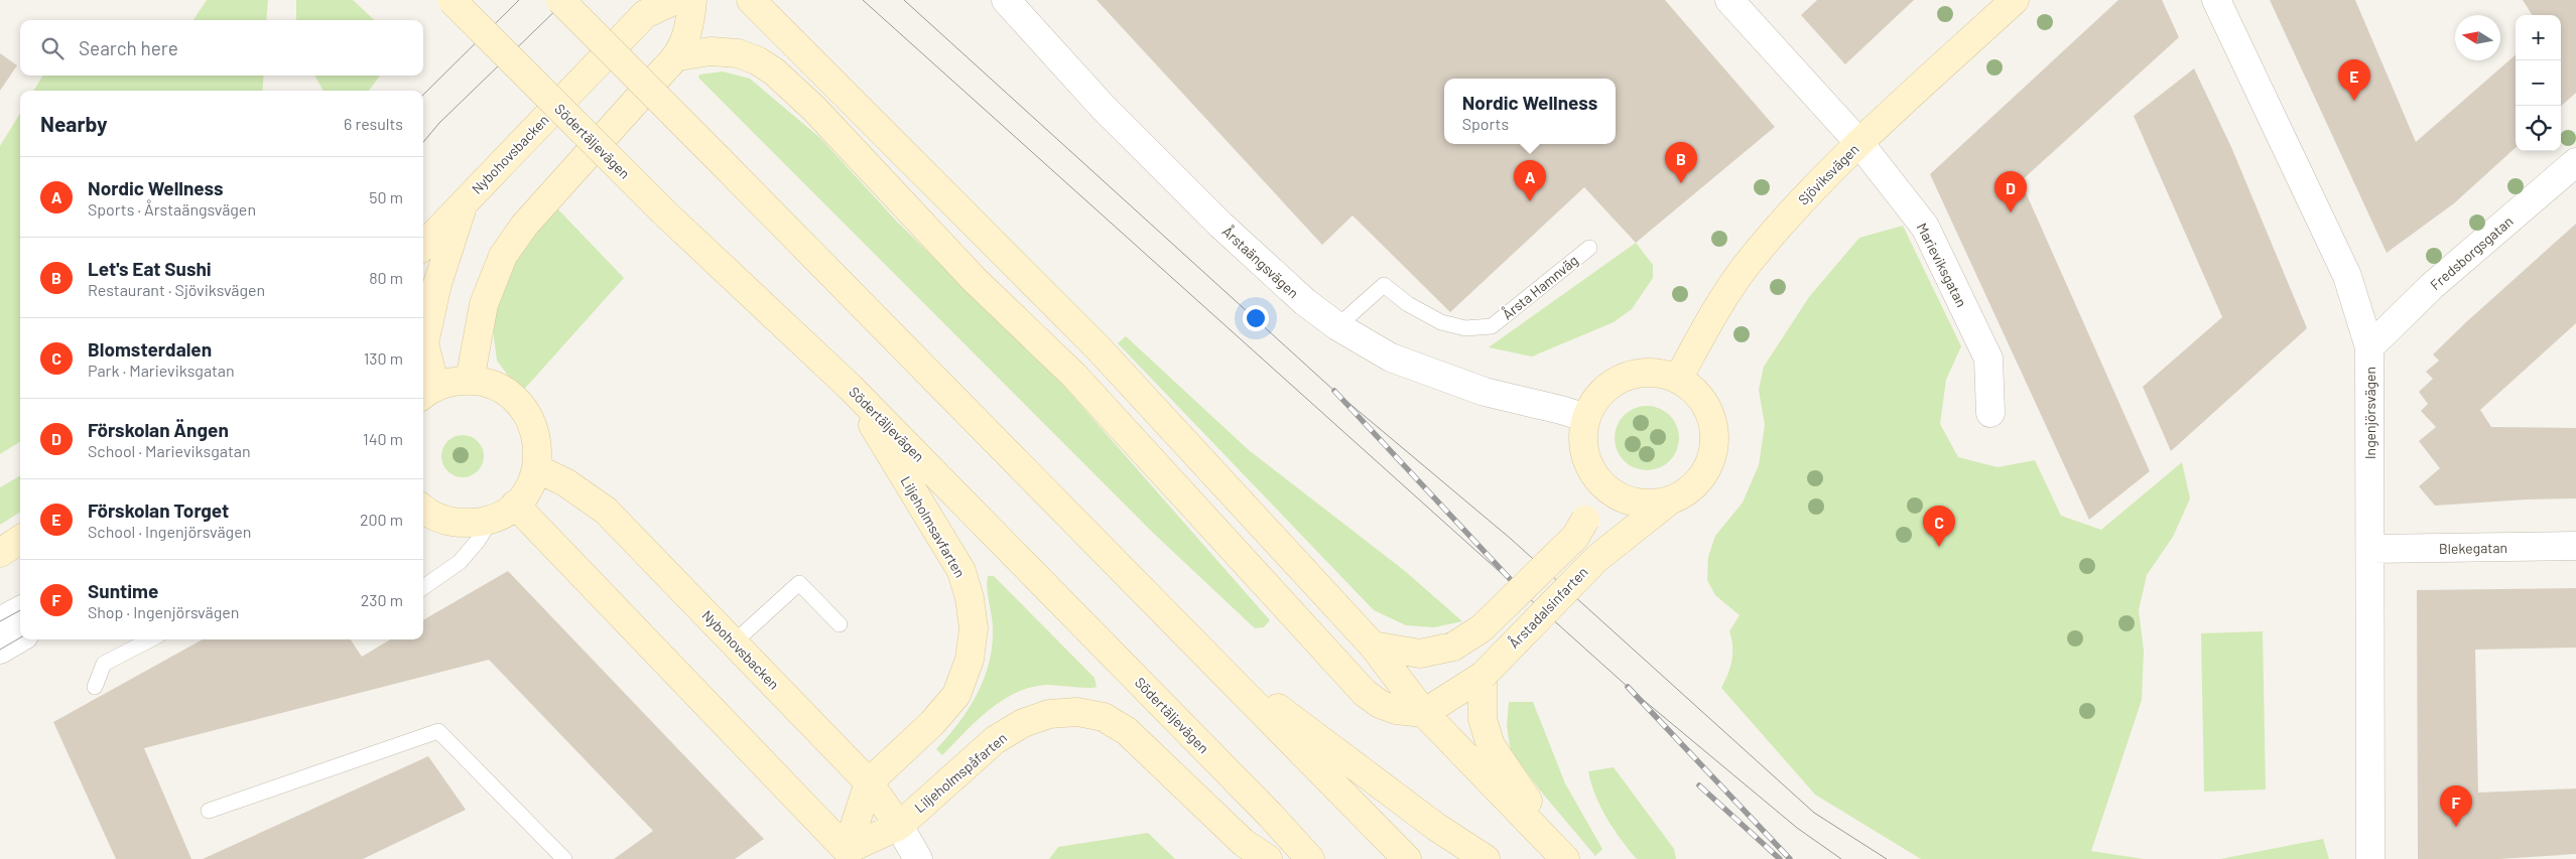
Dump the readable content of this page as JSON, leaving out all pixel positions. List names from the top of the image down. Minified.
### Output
{"streets":{"street":["Södertäljevägen","Nybohovsbacken","Sjöviksvägen","Fredsborgsgatan","Årstaängsvägen","Marieviksgatan","Ingenjörsvägen","Liljeholmsavfarten","Blekegatan","Årstadalsinfarten","Liljeholmspåfarten"],"lane":["Årsta Hamnväg"]},"crossings":[["Södertäljevägen","Liljeholmsavfarten"],["Nybohovsbacken","Liljeholmsavfarten"],["Nybohovsbacken","Liljeholmspåfarten"],["Sjöviksvägen","Årstaängsvägen"],["Sjöviksvägen","Marieviksgatan"],["Sjöviksvägen","Årstadalsinfarten"],["Fredsborgsgatan","Ingenjörsvägen"],["Årstaängsvägen","Årsta Hamnväg"],["Årstaängsvägen","Årstadalsinfarten"],["Ingenjörsvägen","Blekegatan"],["Liljeholmsavfarten","Liljeholmspåfarten"]],"north":"left","page":{"map_buttons":["+","−"],"search":"Search here","pins":["E","B","A","D","C","F"],"popup":["Nordic Wellness","Sports"],"heading":["Nearby","6 results"],"list":[{"mark":"A","name":"Nordic Wellness","note":"Sports · Årstaängsvägen","value":"50 m"},{"mark":"B","name":"Let's Eat Sushi","note":"Restaurant · Sjöviksvägen","value":"80 m"},{"mark":"C","name":"Blomsterdalen","note":"Park · Marieviksgatan","value":"130 m"},{"mark":"D","name":"Förskolan Ängen","note":"School · Marieviksgatan","value":"140 m"},{"mark":"E","name":"Förskolan Torget","note":"School · Ingenjörsvägen","value":"200 m"},{"mark":"F","name":"Suntime","note":"Shop · Ingenjörsvägen","value":"230 m"}]}}
